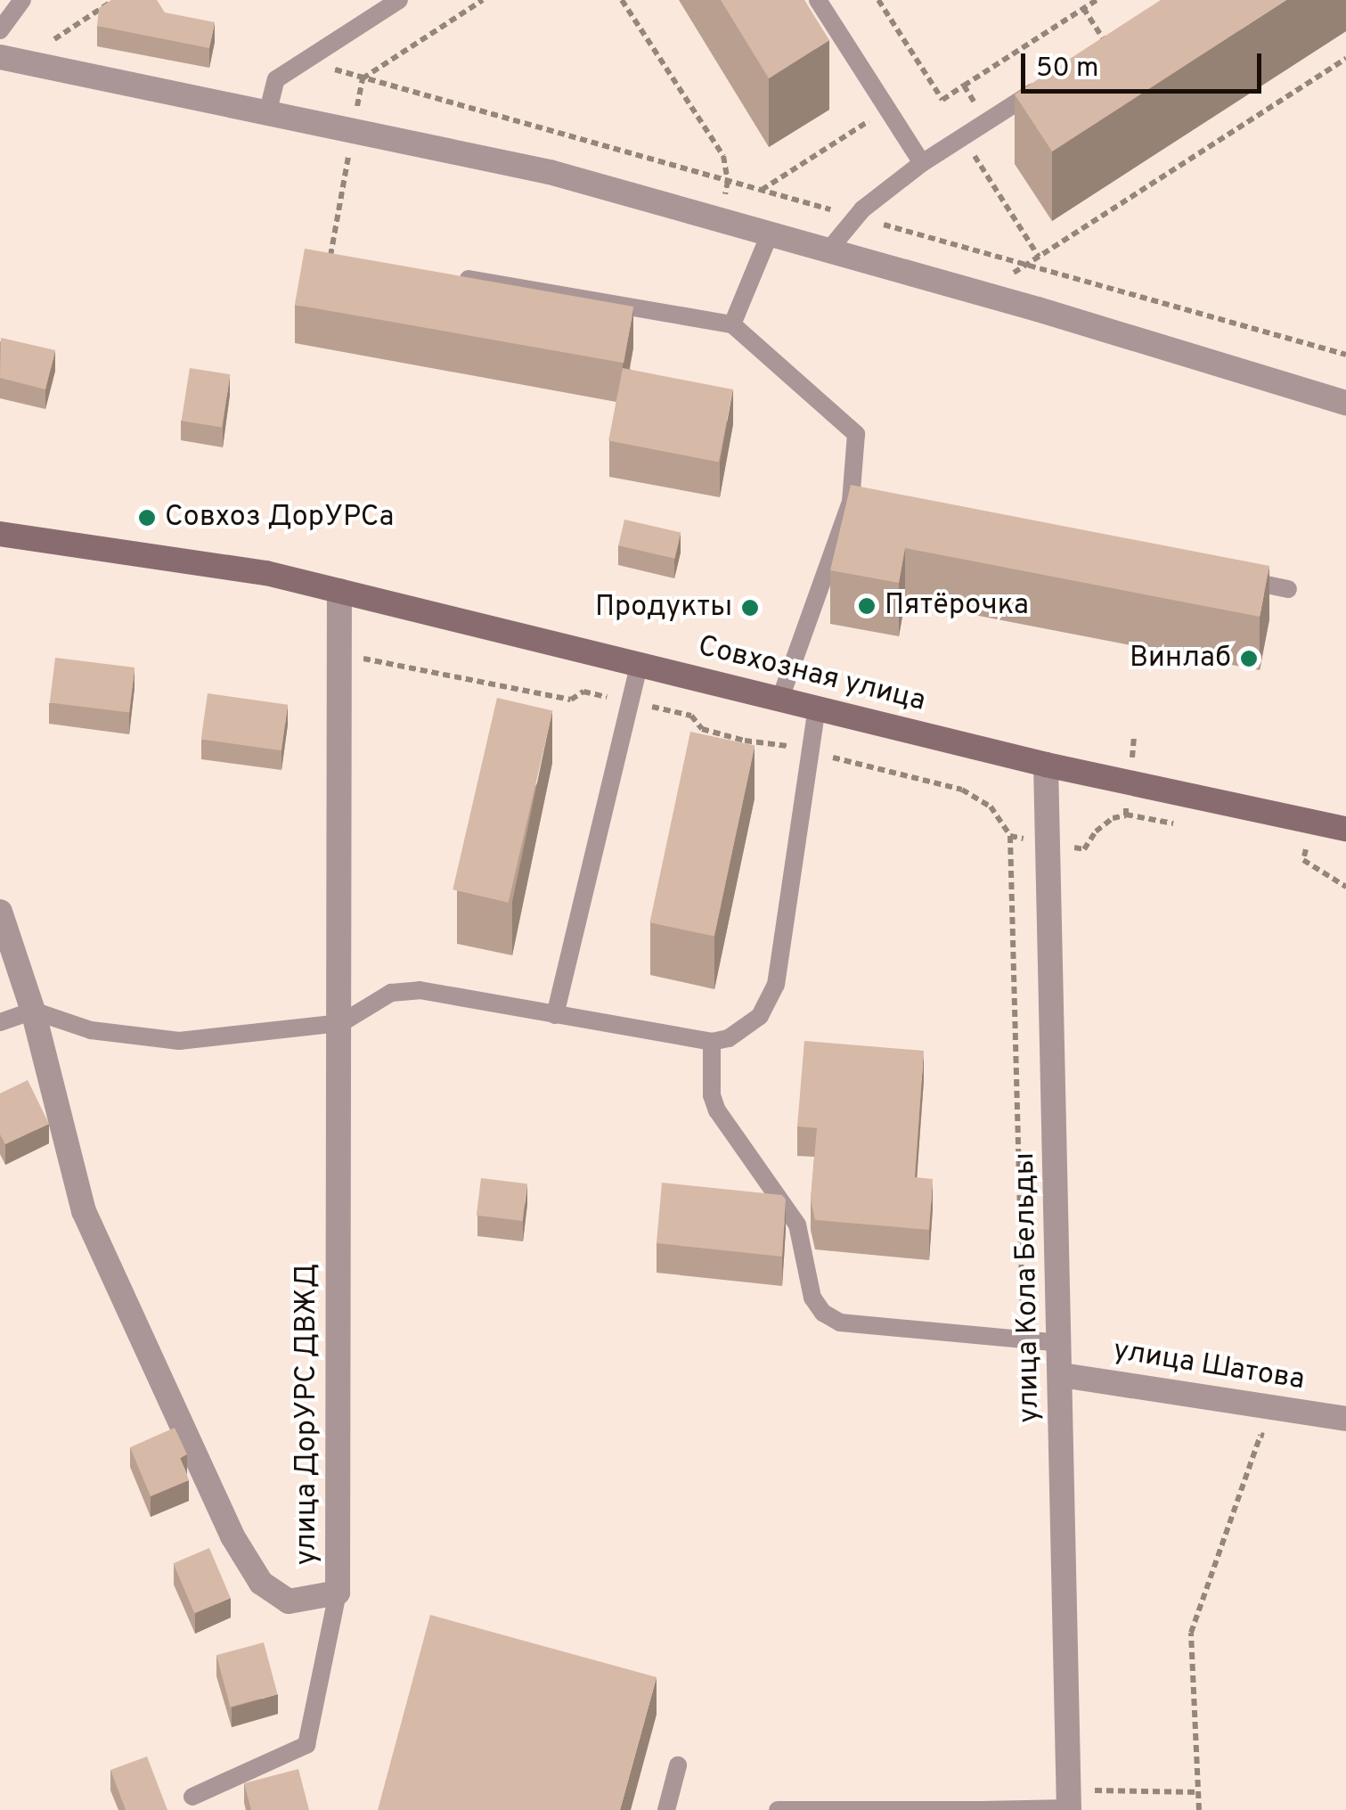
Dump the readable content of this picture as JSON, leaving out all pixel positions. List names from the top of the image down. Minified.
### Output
{"streets":{"main road":["Совхозная улица"],"street":["улица Кола Бельды","улица Шатова","улица ДорУРС ДВЖД"]},"crossings":[["Совхозная улица","улица Кола Бельды"],["Совхозная улица","улица ДорУРС ДВЖД"],["улица Кола Бельды","улица Шатова"]],"places":["Совхоз ДорУPCа","Пятёрочка","Продукты","Винлаб"],"scale_bar":"50 m"}
